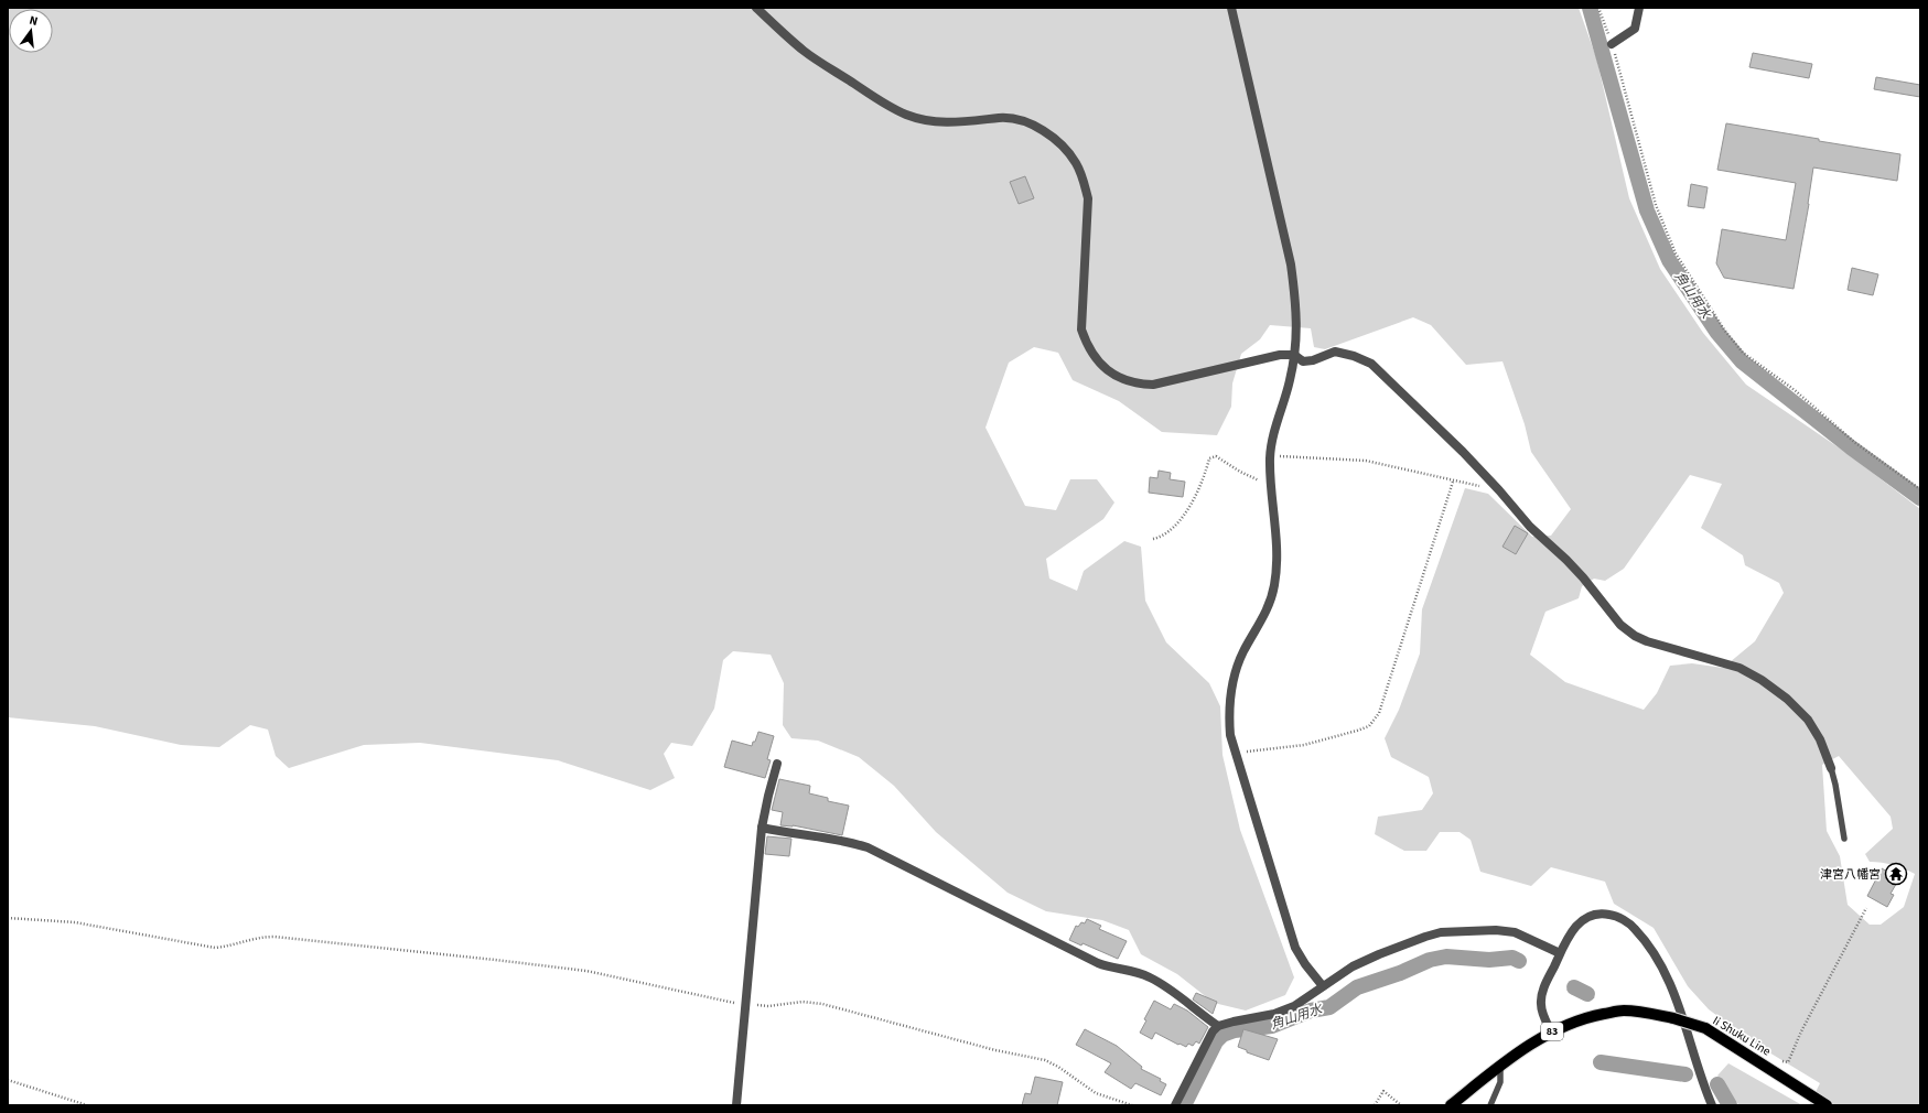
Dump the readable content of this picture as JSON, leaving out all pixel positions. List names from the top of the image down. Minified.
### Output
{"streets":{"main road":["83","Ii Shuku Line"]},"water":["角山用水"],"places":{"temple":["津宮八幡宮"]},"north":"top"}
